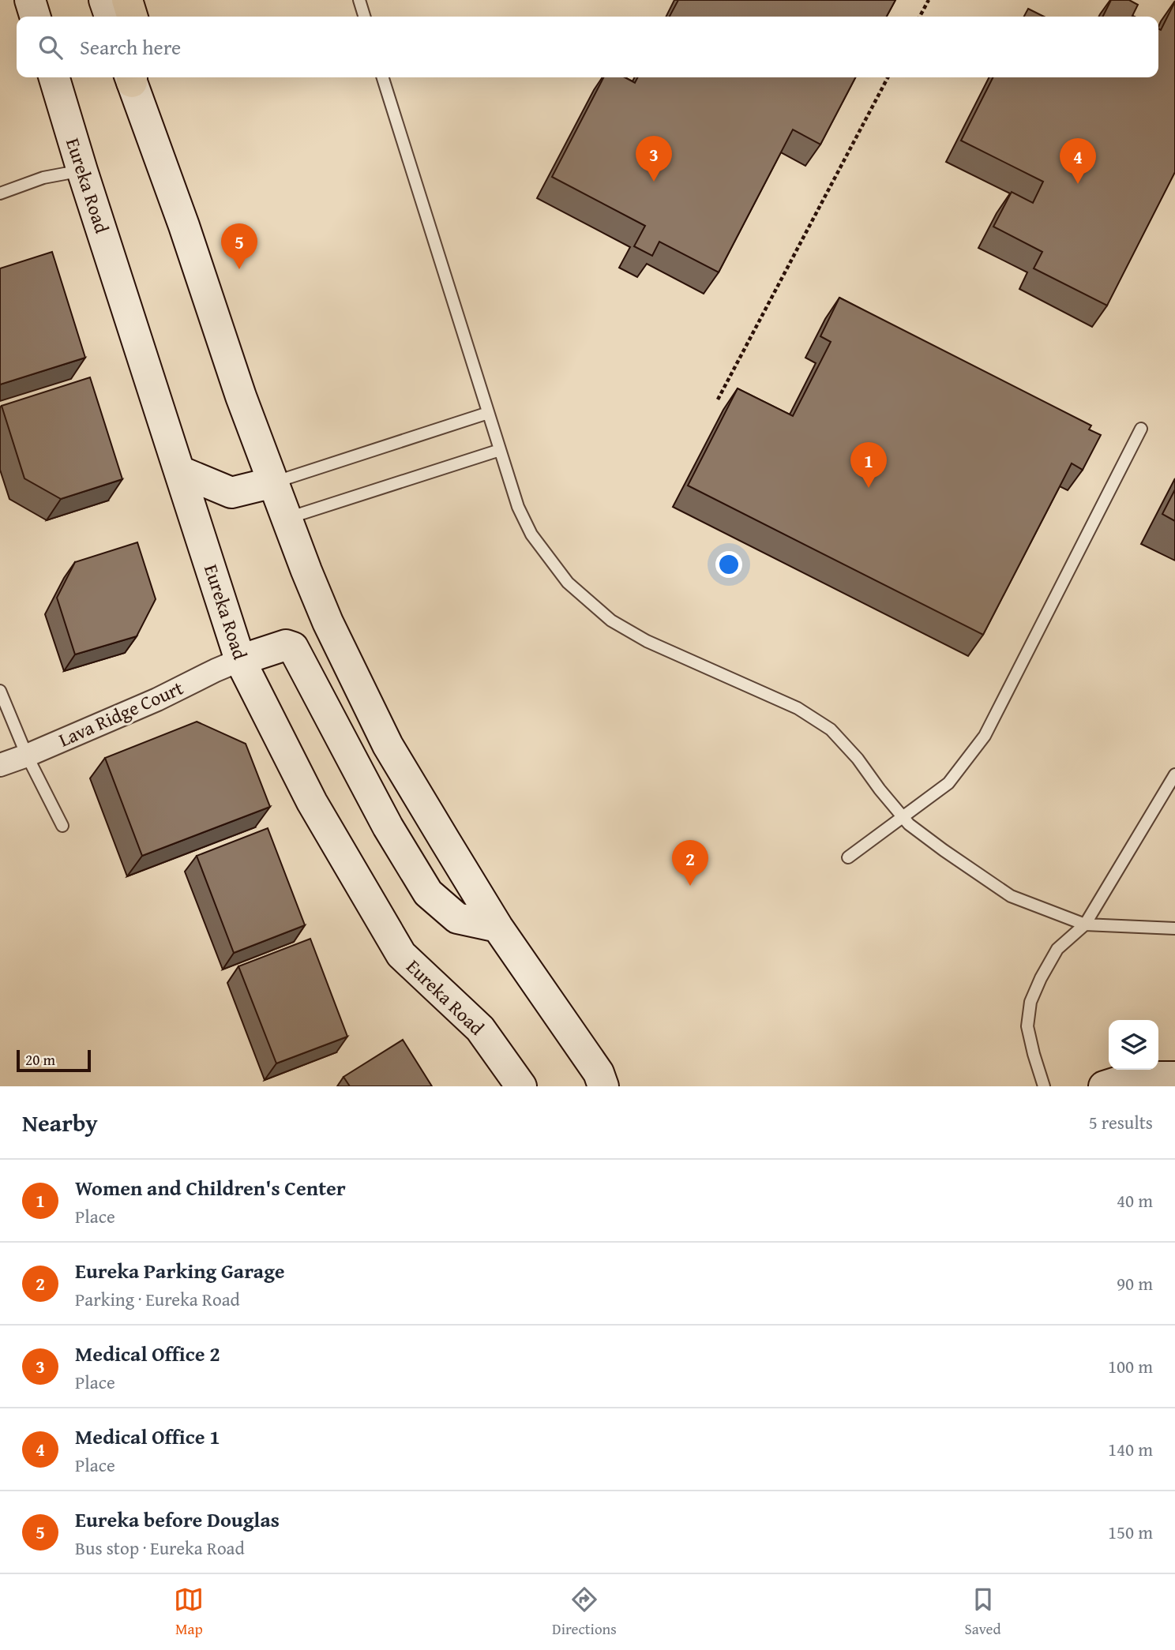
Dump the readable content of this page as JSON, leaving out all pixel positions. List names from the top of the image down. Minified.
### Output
{"streets":{"main road":["Eureka Road"],"street":["Lava Ridge Court"]},"crossings":[["Eureka Road","Lava Ridge Court"]],"scale_bar":"20 m","page":{"search":"Search here","pins":["3","4","5","1","2"],"scale":"20 m","heading":["Nearby","5 results"],"list":[{"mark":"1","name":"Women and Children's Center","note":"Place","value":"40 m"},{"mark":"2","name":"Eureka Parking Garage","note":"Parking · Eureka Road","value":"90 m"},{"mark":"3","name":"Medical Office 2","note":"Place","value":"100 m"},{"mark":"4","name":"Medical Office 1","note":"Place","value":"140 m"},{"mark":"5","name":"Eureka before Douglas","note":"Bus stop · Eureka Road","value":"150 m"}],"nav":["Map","Directions","Saved"]}}
